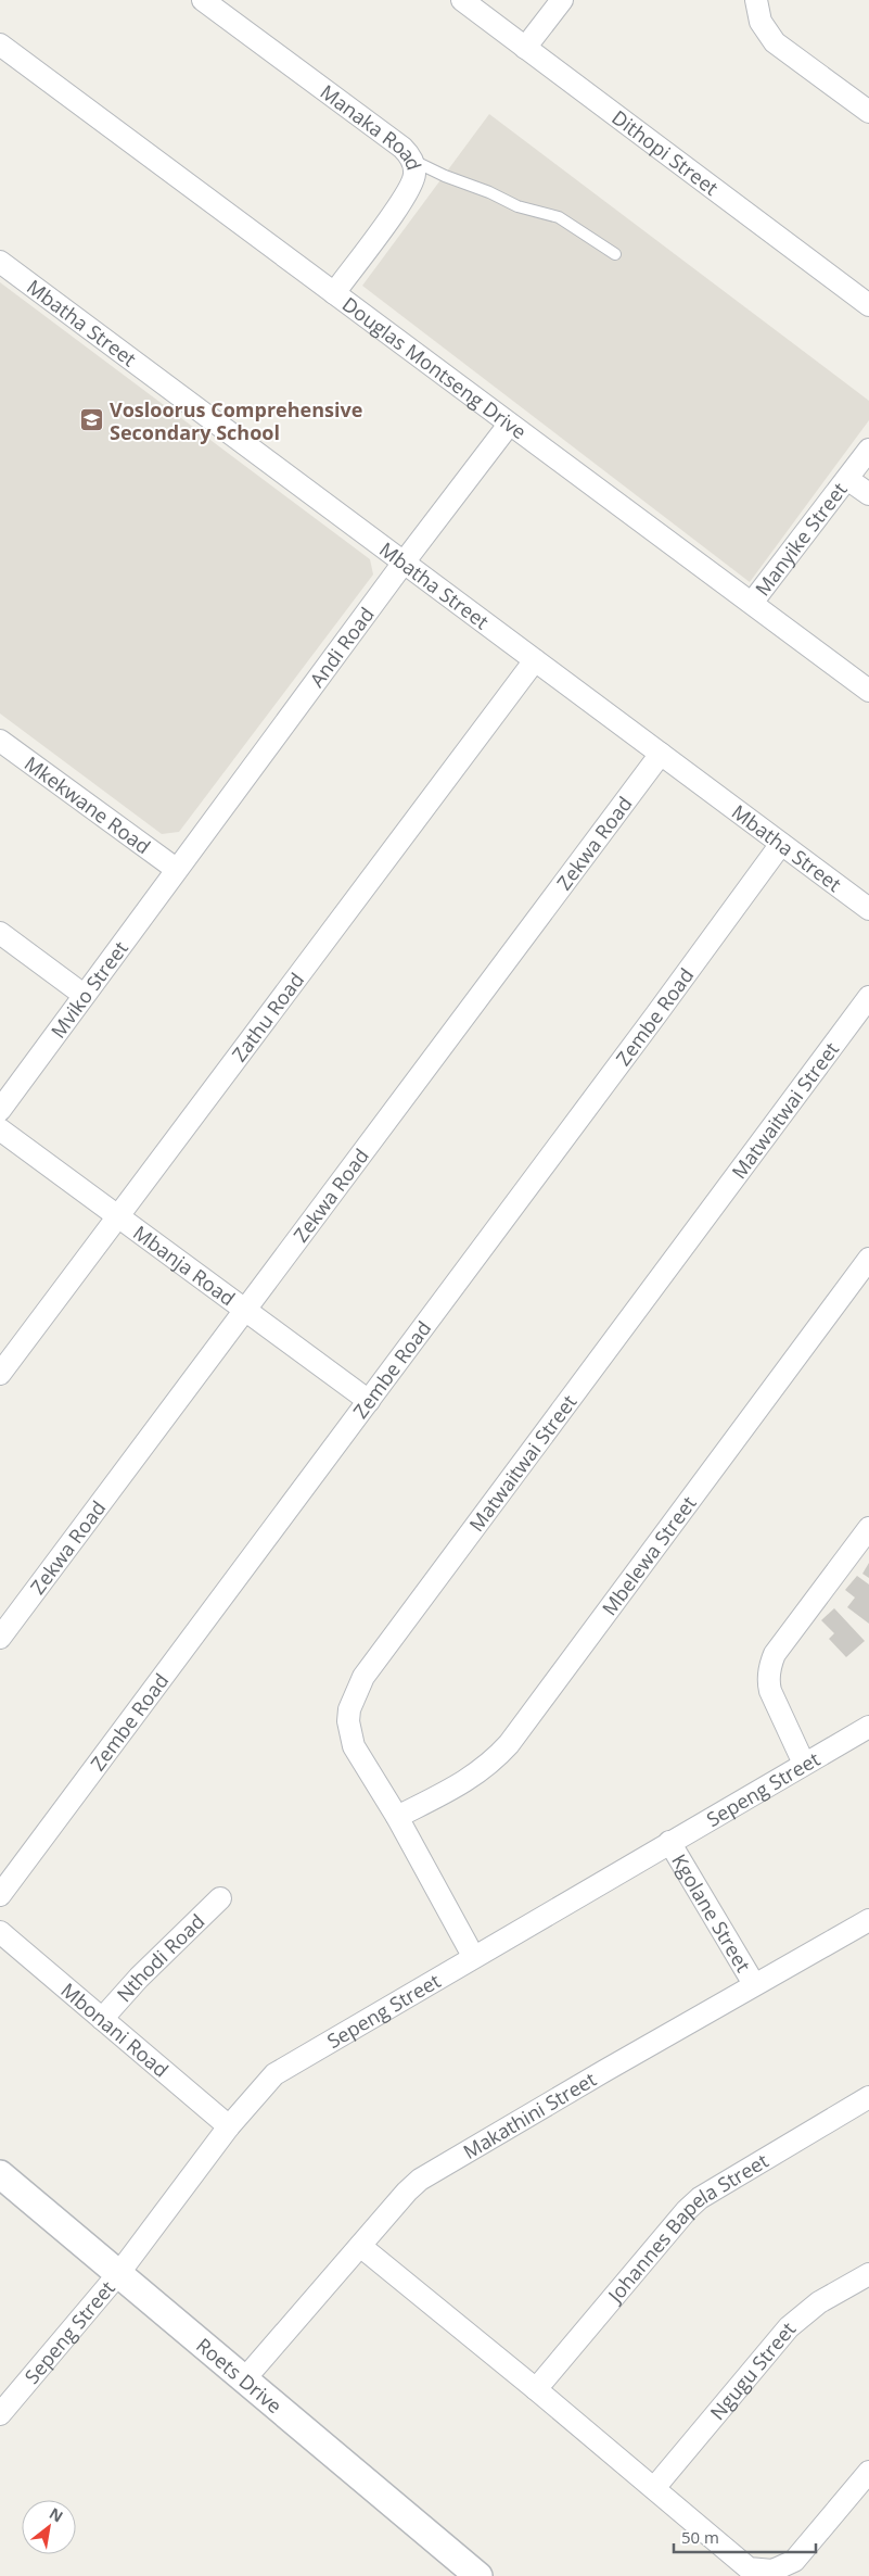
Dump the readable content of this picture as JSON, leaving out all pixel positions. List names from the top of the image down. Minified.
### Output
{"streets":{"street":["Manaka Road","Dithopi Street","Mbatha Street","Douglas Montseng Drive","Manyike Street","Andi Road","Mkekwane Road","Zekwa Road","Mviko Street","Zathu Road","Zembe Road","Matwaitwai Street","Mbanja Road","Mbelewa Street","Sepeng Street","Kgolane Street","Nthodi Road","Mbonani Road","Makathini Street","Johannes Bapela Street","Ngugu Street","Roets Drive"]},"crossings":[["Manaka Road","Douglas Montseng Drive"],["Mbatha Street","Andi Road"],["Mbatha Street","Zekwa Road"],["Mbatha Street","Zathu Road"],["Mbatha Street","Zembe Road"],["Douglas Montseng Drive","Manyike Street"],["Douglas Montseng Drive","Andi Road"],["Andi Road","Mkekwane Road"],["Andi Road","Mviko Street"],["Mkekwane Road","Mviko Street"],["Zekwa Road","Mbanja Road"],["Zathu Road","Mbanja Road"],["Zembe Road","Mbanja Road"],["Matwaitwai Street","Mbelewa Street"],["Matwaitwai Street","Sepeng Street"],["Sepeng Street","Kgolane Street"],["Sepeng Street","Mbonani Road"],["Sepeng Street","Roets Drive"],["Kgolane Street","Makathini Street"],["Nthodi Road","Mbonani Road"],["Makathini Street","Roets Drive"]],"places":{"school or university":["Vosloorus Comprehensive Secondary School"]},"scale_bar":"50 m","north":"top right"}
